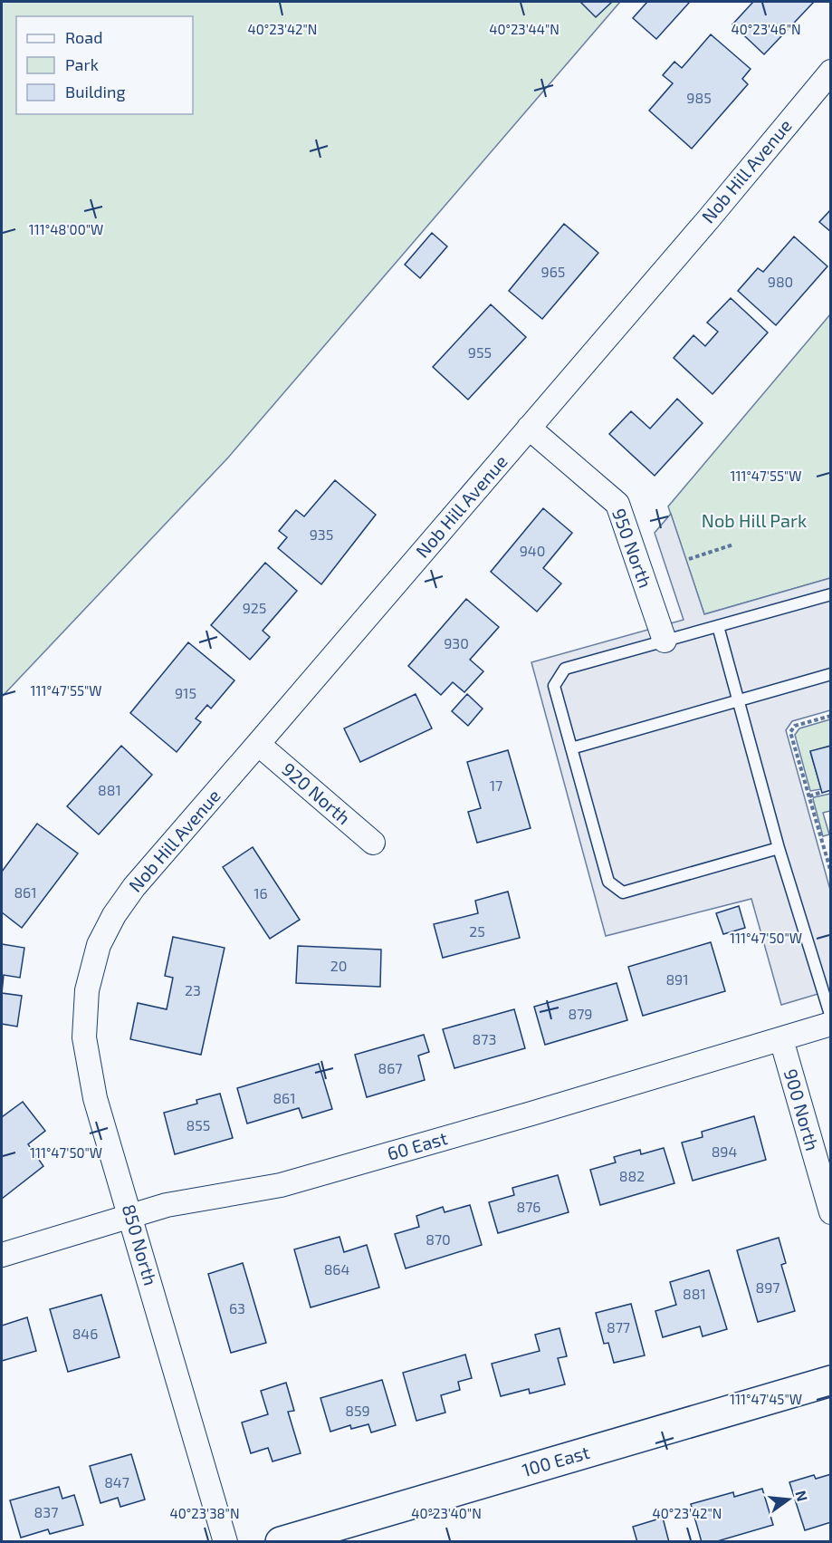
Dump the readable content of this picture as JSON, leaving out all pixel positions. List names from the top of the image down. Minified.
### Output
{"streets":{"main road":["100 East"],"street":["Nob Hill Avenue","950 North","920 North","900 North","60 East","850 North"]},"crossings":[["Nob Hill Avenue","950 North"],["Nob Hill Avenue","920 North"],["Nob Hill Avenue","850 North"],["900 North","60 East"],["60 East","850 North"]],"parks":["Nob Hill Park"],"house_numbers":["985","965","980","955","935","940","925","930","915","17","881","861","16","25","20","891","23","879","873","867","861","855","894","882","876","870","864","897","881","63","877","846","859","847","837"],"legend":["Road","Park","Building"],"north":"right","coordinates":["40°23'42\"N","40°23'44\"N","40°23'46\"N","111°48'00\"W","111°47'55\"W","111°47'50\"W","111°47'45\"W","40°23'38\"N","40°23'40\"N"]}
